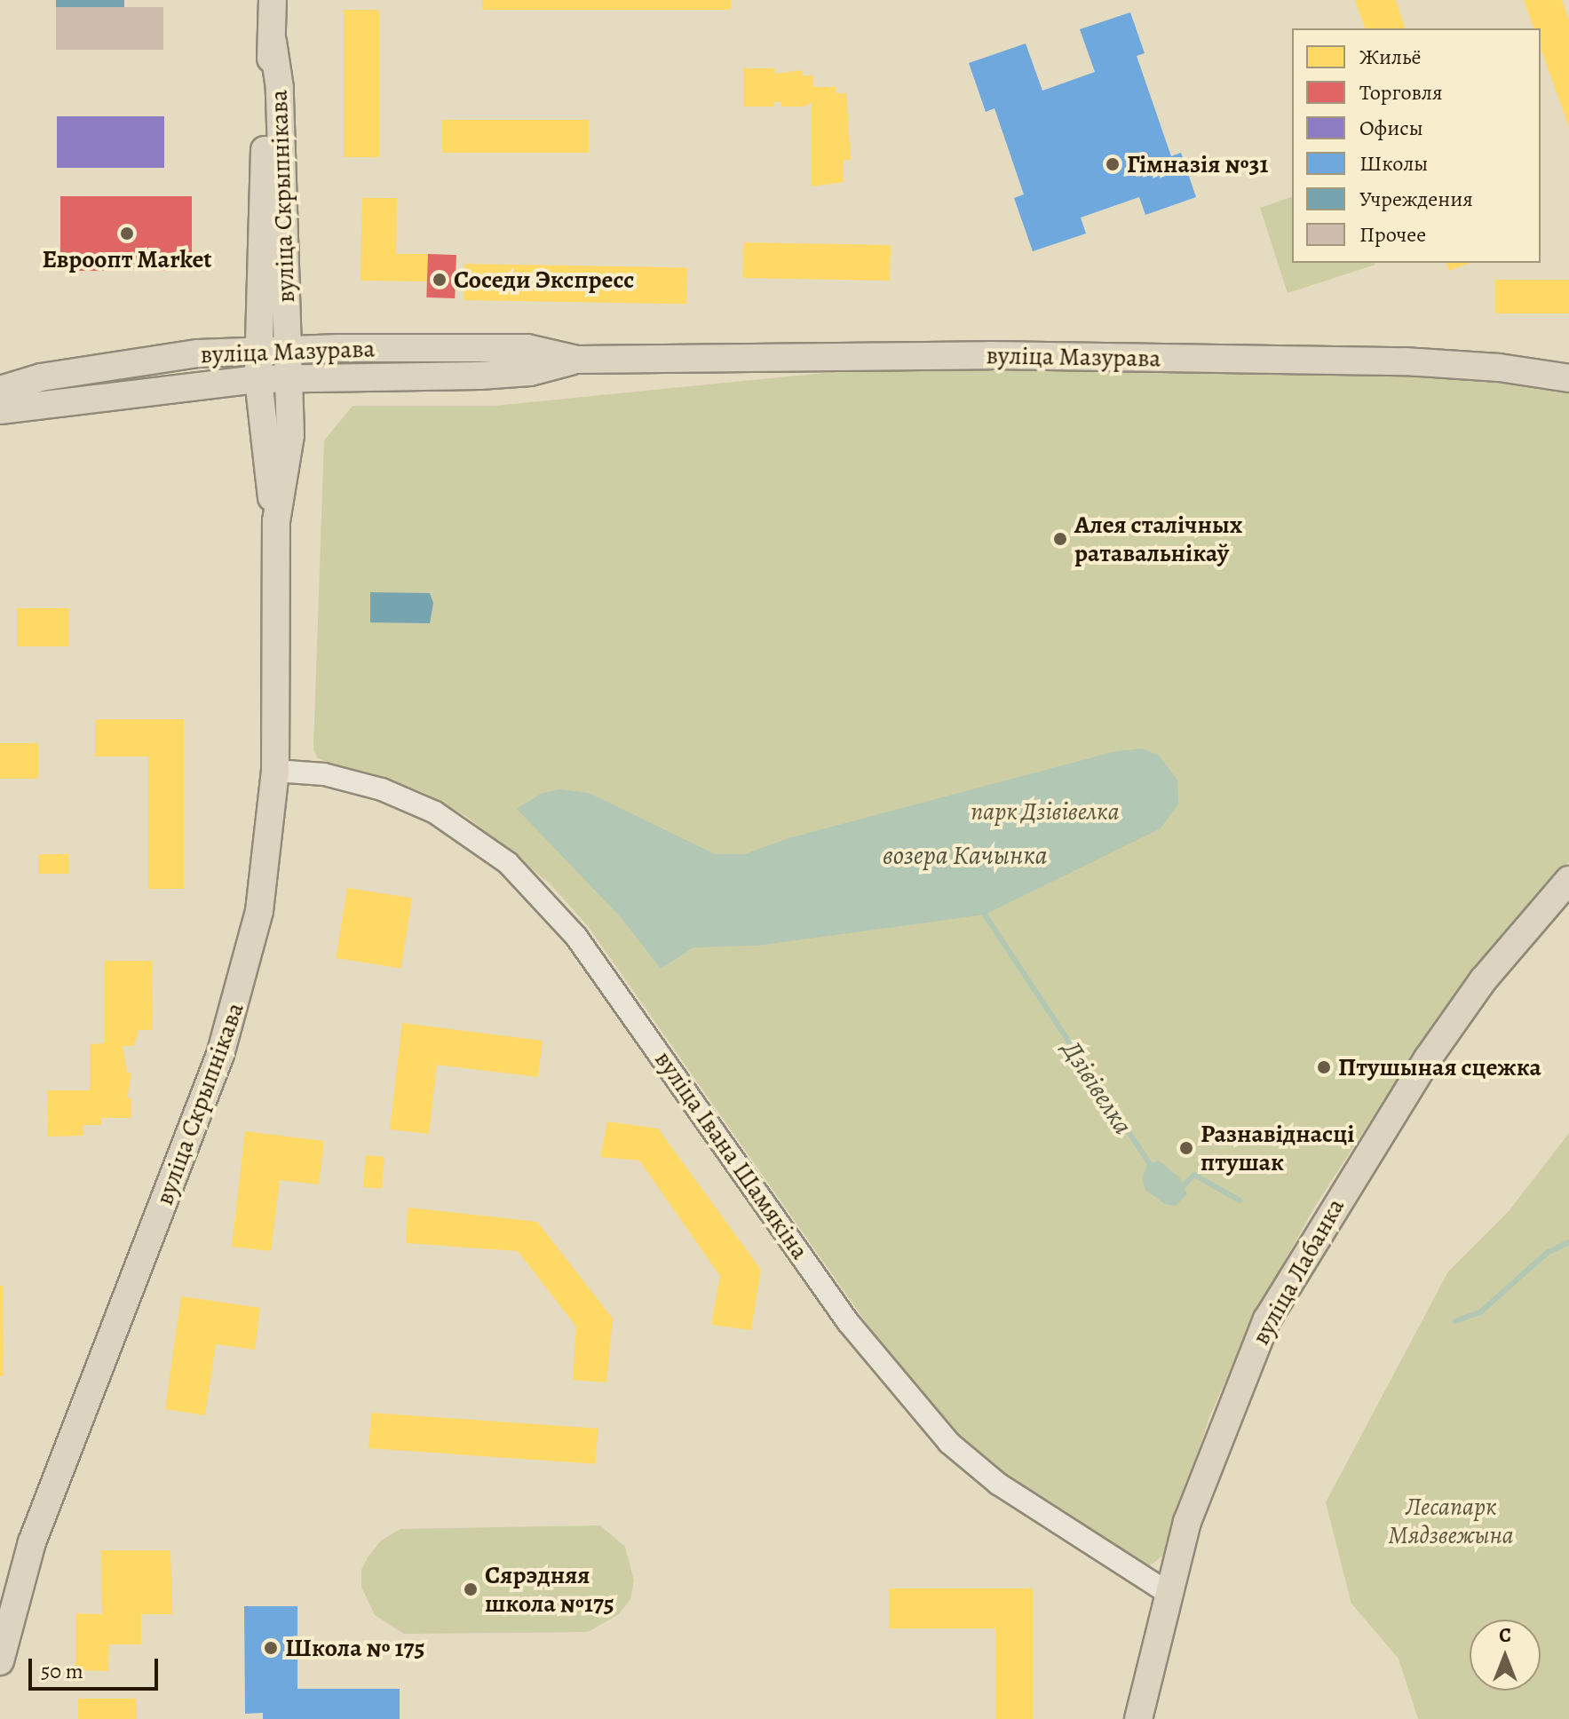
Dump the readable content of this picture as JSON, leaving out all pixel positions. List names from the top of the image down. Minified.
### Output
{"streets":{"main road":["вуліца Скрыпнікава","вуліца Мазурава","вуліца Лабанка"],"street":["вуліца Івана Шамякіна"]},"crossings":[["вуліца Скрыпнікава","вуліца Мазурава"],["вуліца Скрыпнікава","вуліца Івана Шамякіна"],["вуліца Івана Шамякіна","вуліца Лабанка"]],"water":["возера Качынка","Дзівівелка"],"parks":["парк Дзівівелка","Лесапарк Мядзвежына"],"places":["Гімназія №31","Евроопт Market","Соседи Экспресс","Алея сталічных ратавальнікаў","Птушыная сцежка","Разнавіднасці птушак","Сярэдняя школа №175","Школа № 175"],"legend":["Жильё","Торговля","Офисы","Школы","Учреждения","Прочее"],"scale_bar":"50 m","north":"top"}
